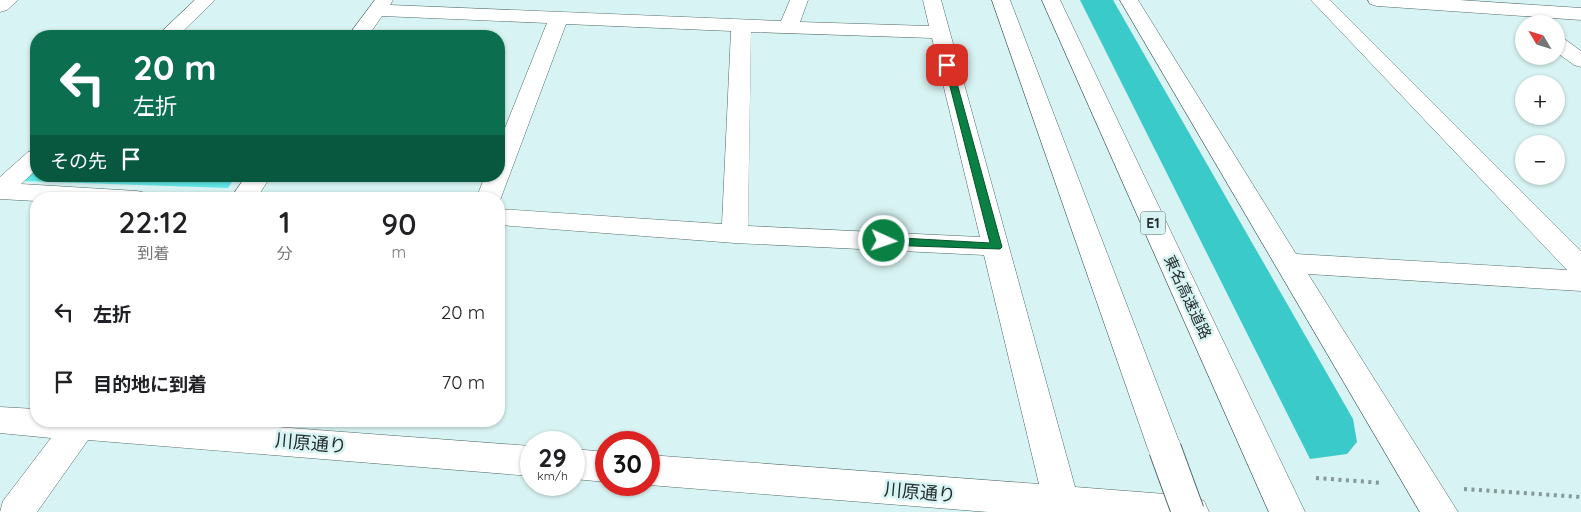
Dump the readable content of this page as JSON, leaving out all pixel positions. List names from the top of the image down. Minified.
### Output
{"streets":{"main road":["E1","東名高速道路","川原通り"]},"north":"top left","page":{"map_buttons":["+","−"],"turn":["20 m","左折"],"then":"その先","eta":["22:12","到着","1","分","90","m"],"list":[{"name":"左折","value":"20 m"},{"name":"目的地に到着","value":"70 m"}],"speed":"29 km/h","limit":"30"}}
